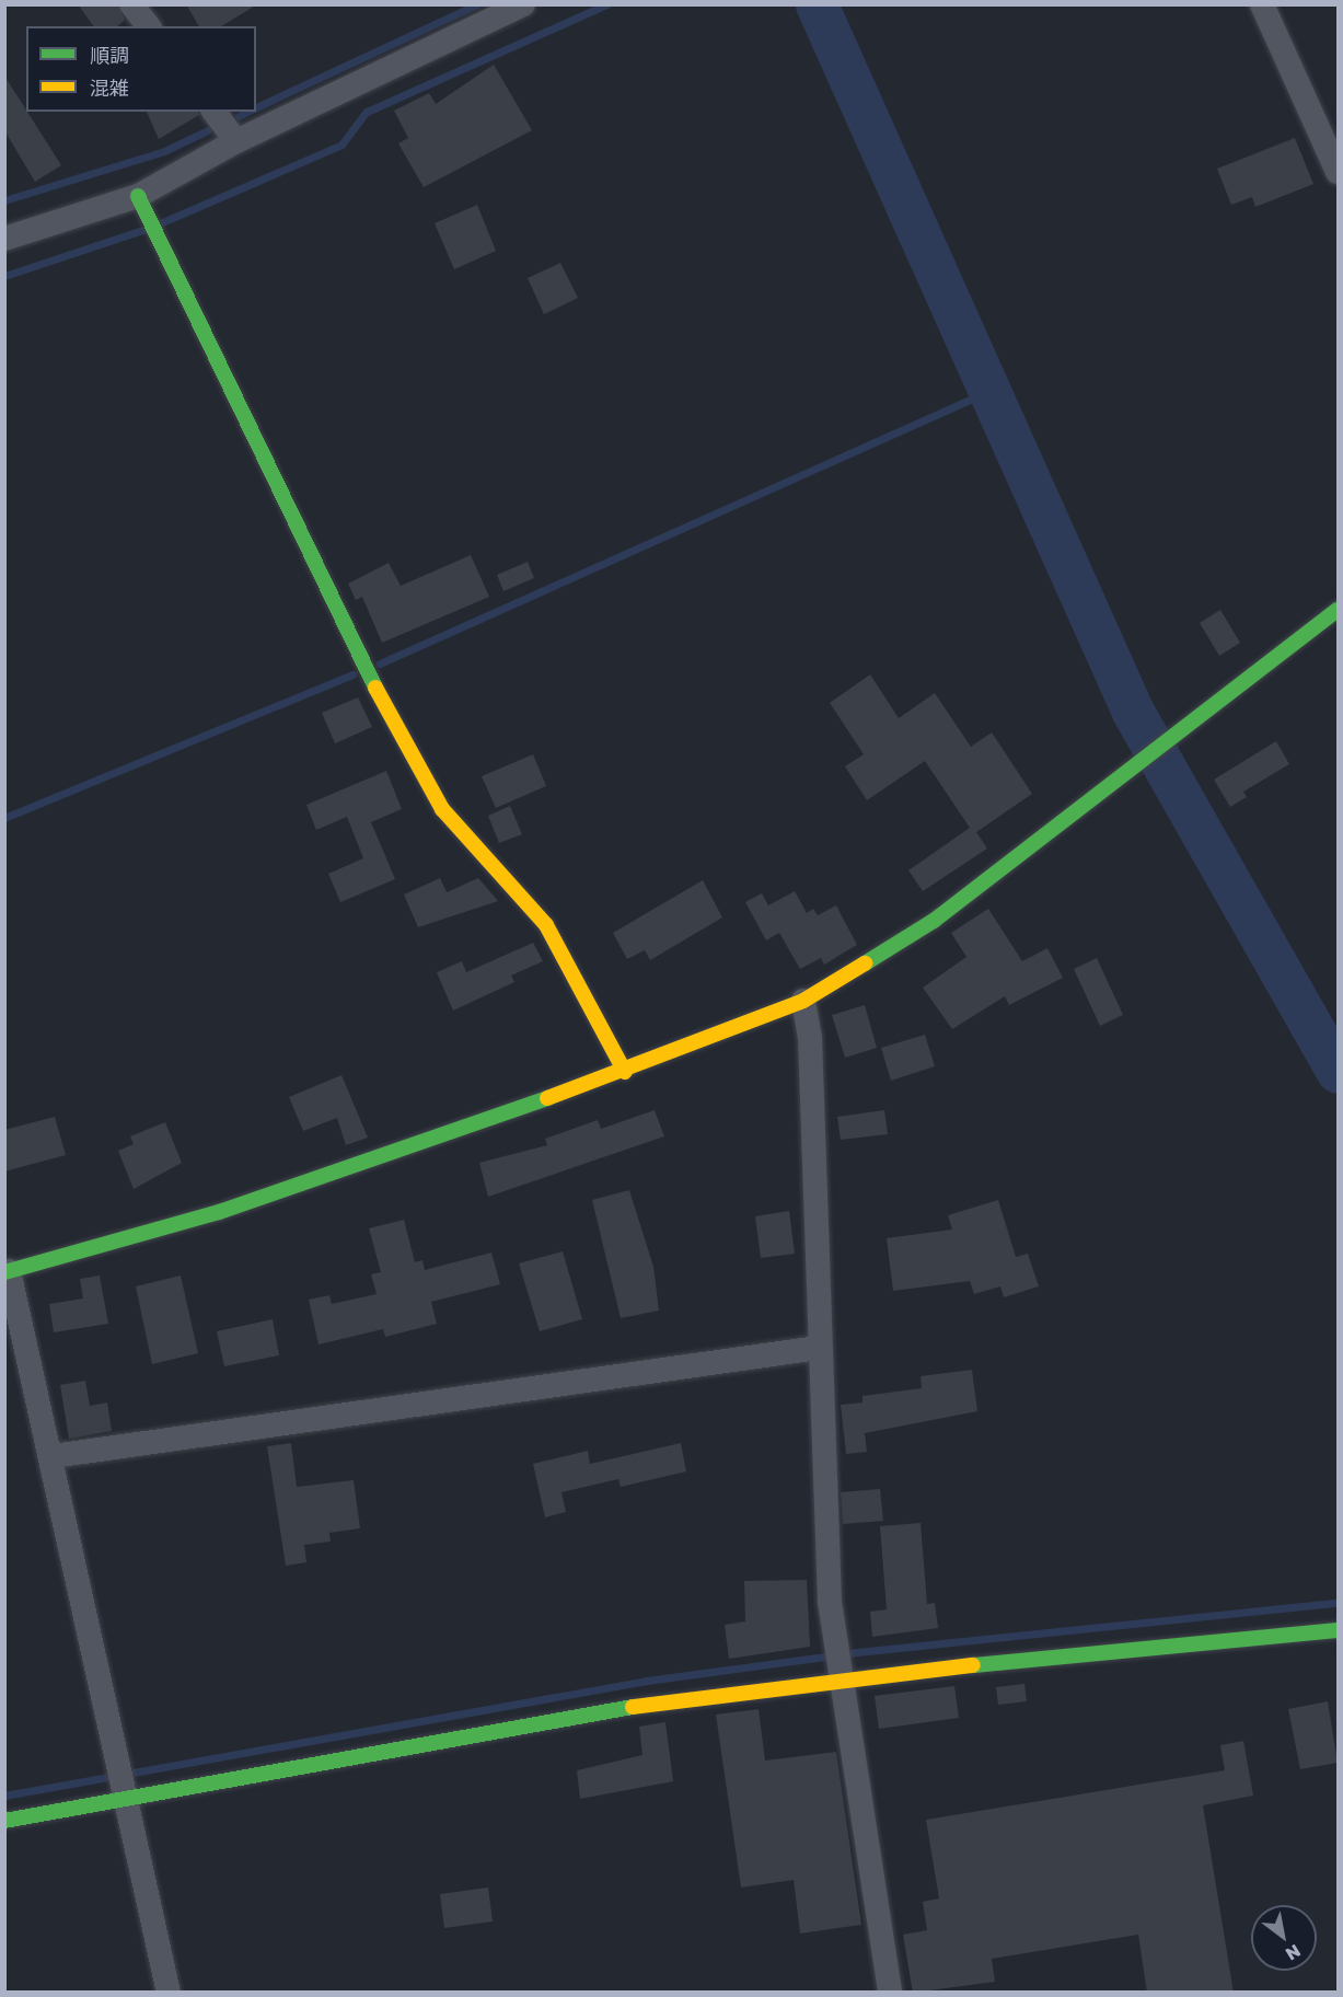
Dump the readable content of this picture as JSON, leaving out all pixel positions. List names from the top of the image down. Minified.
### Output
{"legend":["順調","混雑"],"north":"bottom right"}
